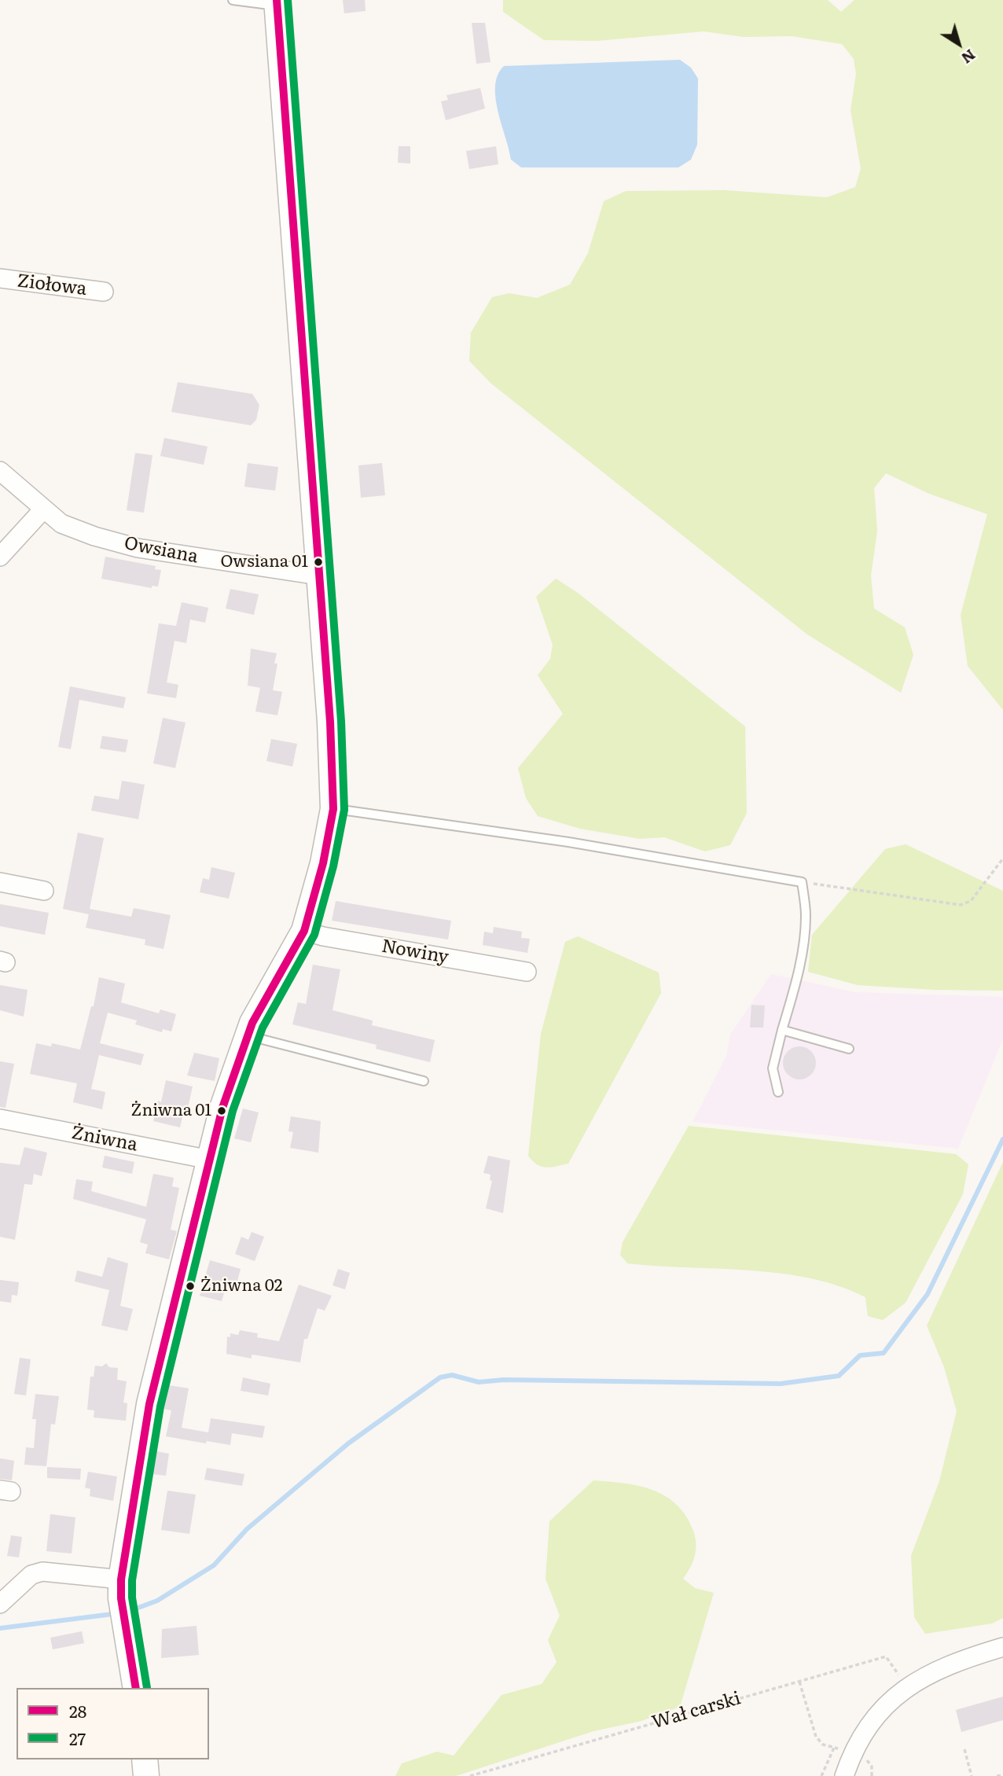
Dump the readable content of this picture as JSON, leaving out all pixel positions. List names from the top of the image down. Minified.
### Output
{"streets":{"street":["Ziołowa","Owsiana","Nowiny","Żniwna"],"path":["Wał carski"]},"places":["Owsiana 01","Żniwna 01","Żniwna 02"],"lines":["transit line 28","transit line 27"],"legend":["28","27"],"north":"bottom right"}
